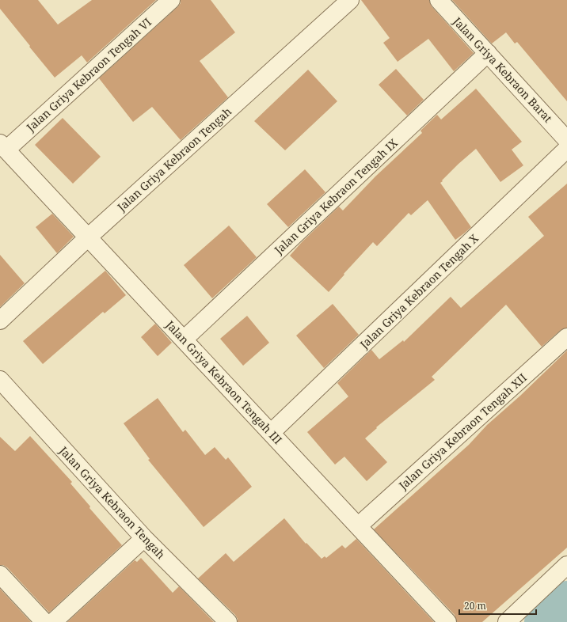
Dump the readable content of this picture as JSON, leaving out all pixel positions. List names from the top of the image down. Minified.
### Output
{"streets":{"street":["Jalan Griya Kebraon Barat","Jalan Griya Kebraon Tengah VI","Jalan Griya Kebraon Tengah","Jalan Griya Kebraon Tengah IX","Jalan Griya Kebraon Tengah X","Jalan Griya Kebraon Tengah III","Jalan Griya Kebraon Tengah XII"]},"crossings":[["Jalan Griya Kebraon Barat","Jalan Griya Kebraon Tengah IX"],["Jalan Griya Kebraon Tengah VI","Jalan Griya Kebraon Tengah III"],["Jalan Griya Kebraon Tengah","Jalan Griya Kebraon Tengah III"],["Jalan Griya Kebraon Tengah IX","Jalan Griya Kebraon Tengah III"],["Jalan Griya Kebraon Tengah X","Jalan Griya Kebraon Tengah III"],["Jalan Griya Kebraon Tengah III","Jalan Griya Kebraon Tengah XII"]],"scale_bar":"20 m"}
